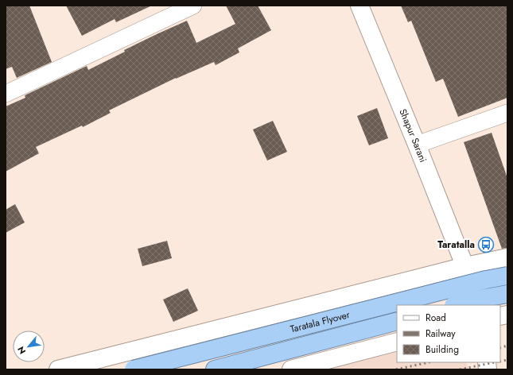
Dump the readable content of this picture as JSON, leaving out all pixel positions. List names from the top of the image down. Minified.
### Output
{"streets":{"highway":["Taratala Flyover"],"street":["Shapur Sarani"]},"places":{"bus stop":["Taratalla"]},"legend":["Road","Railway","Building"],"north":"bottom left"}
